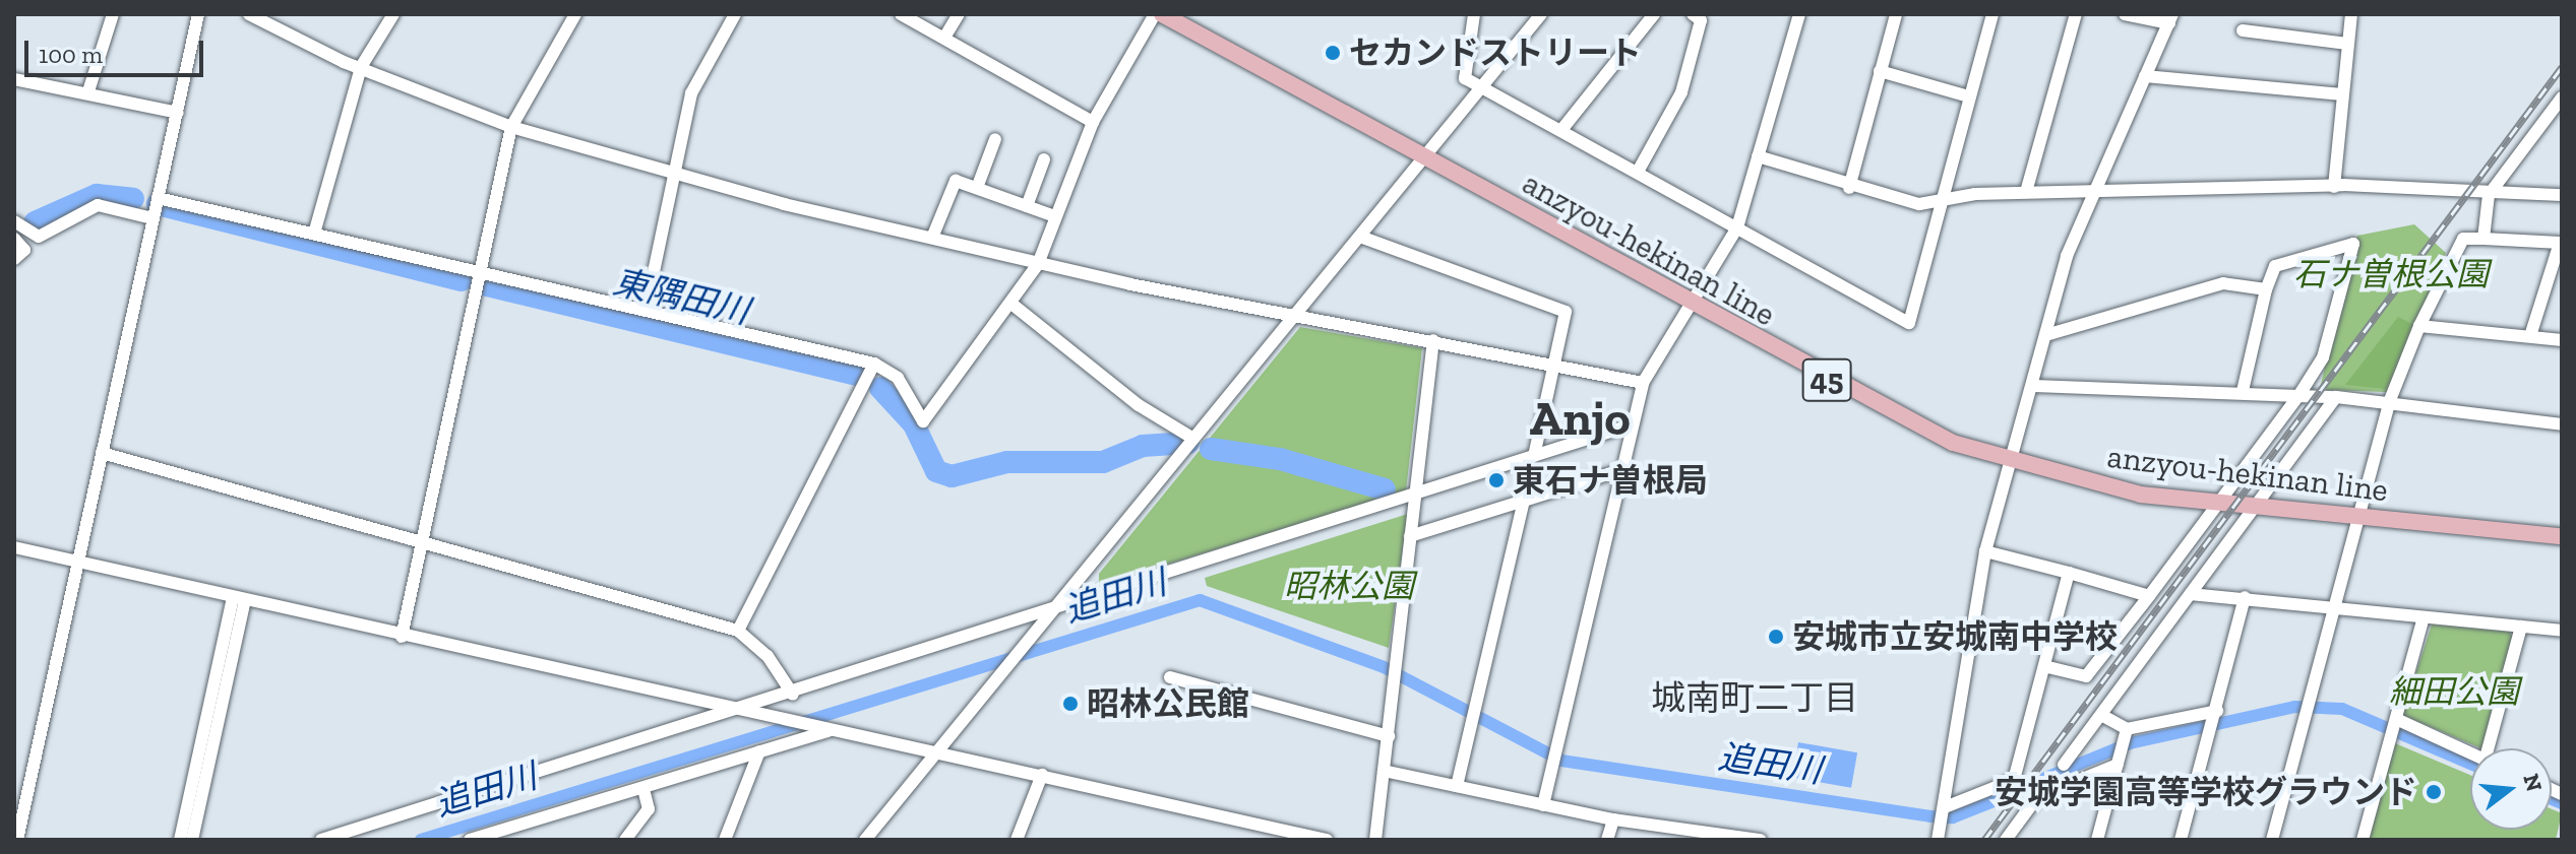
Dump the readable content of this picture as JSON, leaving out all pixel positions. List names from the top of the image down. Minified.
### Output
{"streets":{"main road":["anzyou-hekinan line","45"]},"districts":["Anjo","城南町二丁目"],"water":["東隅田川","追田川"],"parks":["石ナ曽根公園","昭林公園","細田公園"],"places":["セカンドストリート","東石ナ曽根局","安城市立安城南中学校","昭林公民館","安城学園高等学校グラウンド"],"scale_bar":"100 m","north":"right"}
